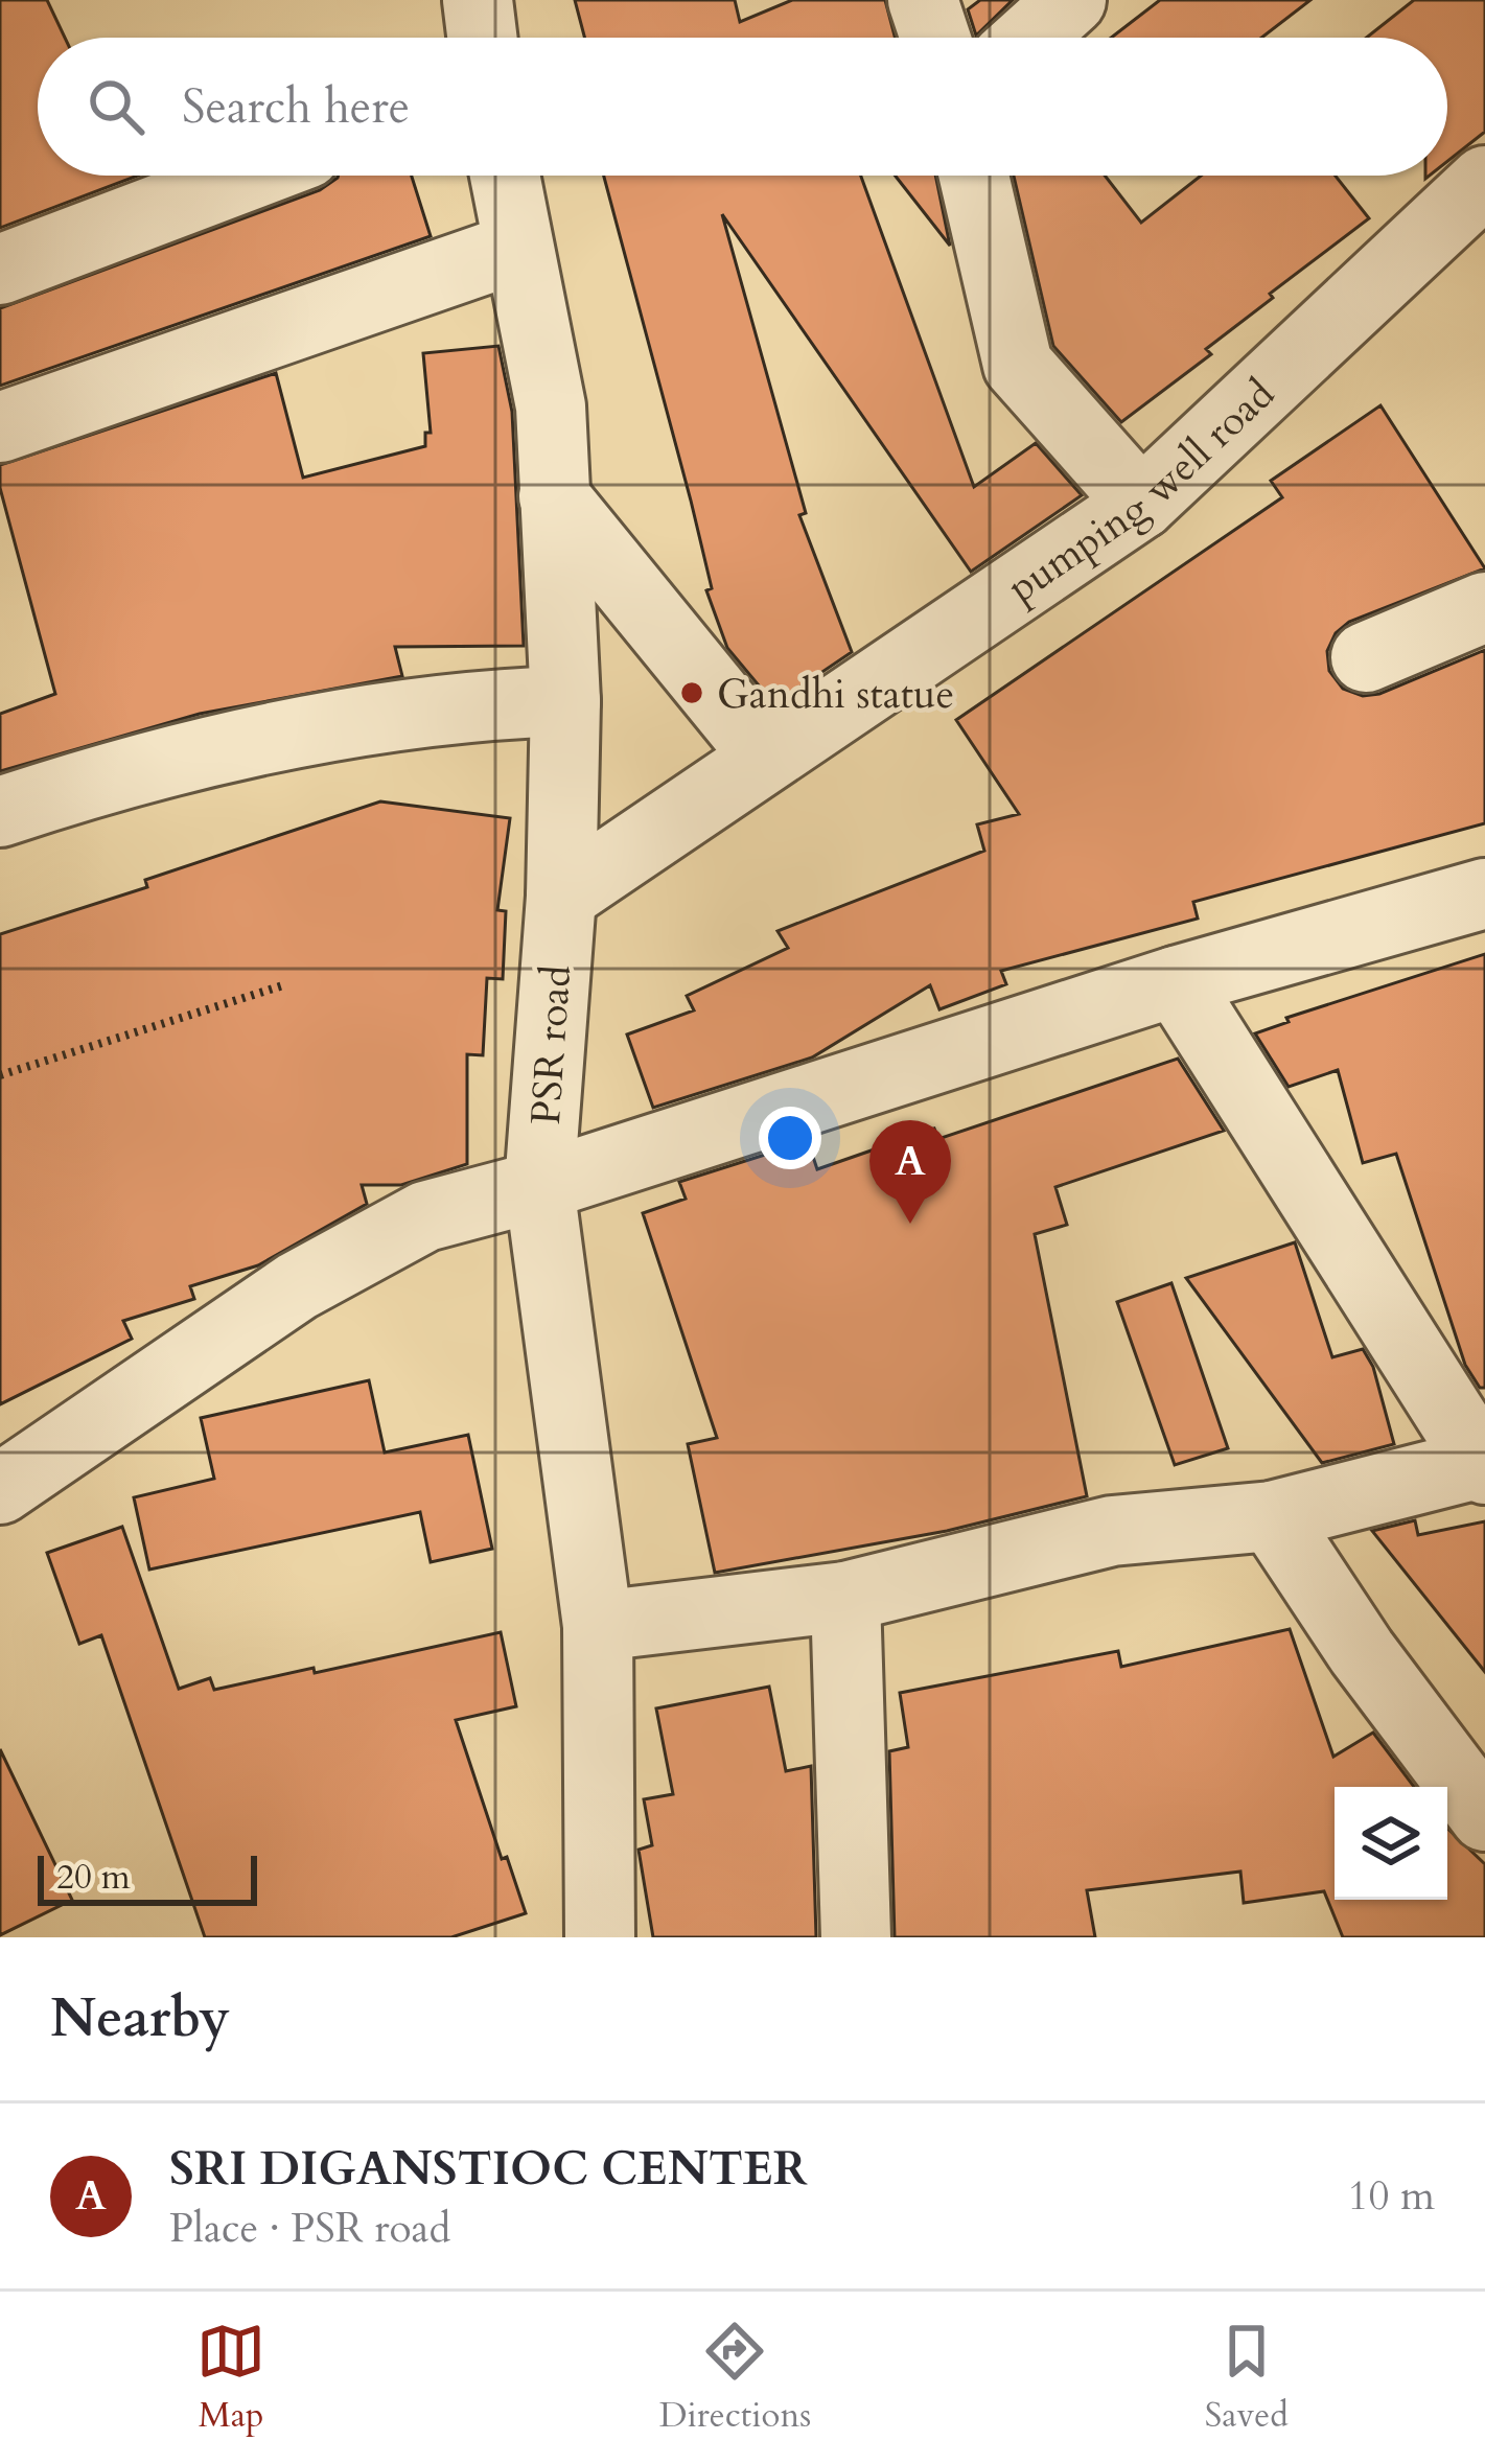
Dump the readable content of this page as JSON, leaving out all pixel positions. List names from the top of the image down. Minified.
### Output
{"streets":{"street":["pumping well road","PSR road"]},"crossings":[["pumping well road","PSR road"]],"places":["Gandhi statue"],"scale_bar":"20 m","page":{"search":"Search here","pins":"A","scale":"20 m","heading":"Nearby","list":[{"mark":"A","name":"SRI DIGANSTIOC CENTER","note":"Place · PSR road","value":"10 m"}],"nav":["Map","Directions","Saved"]}}
